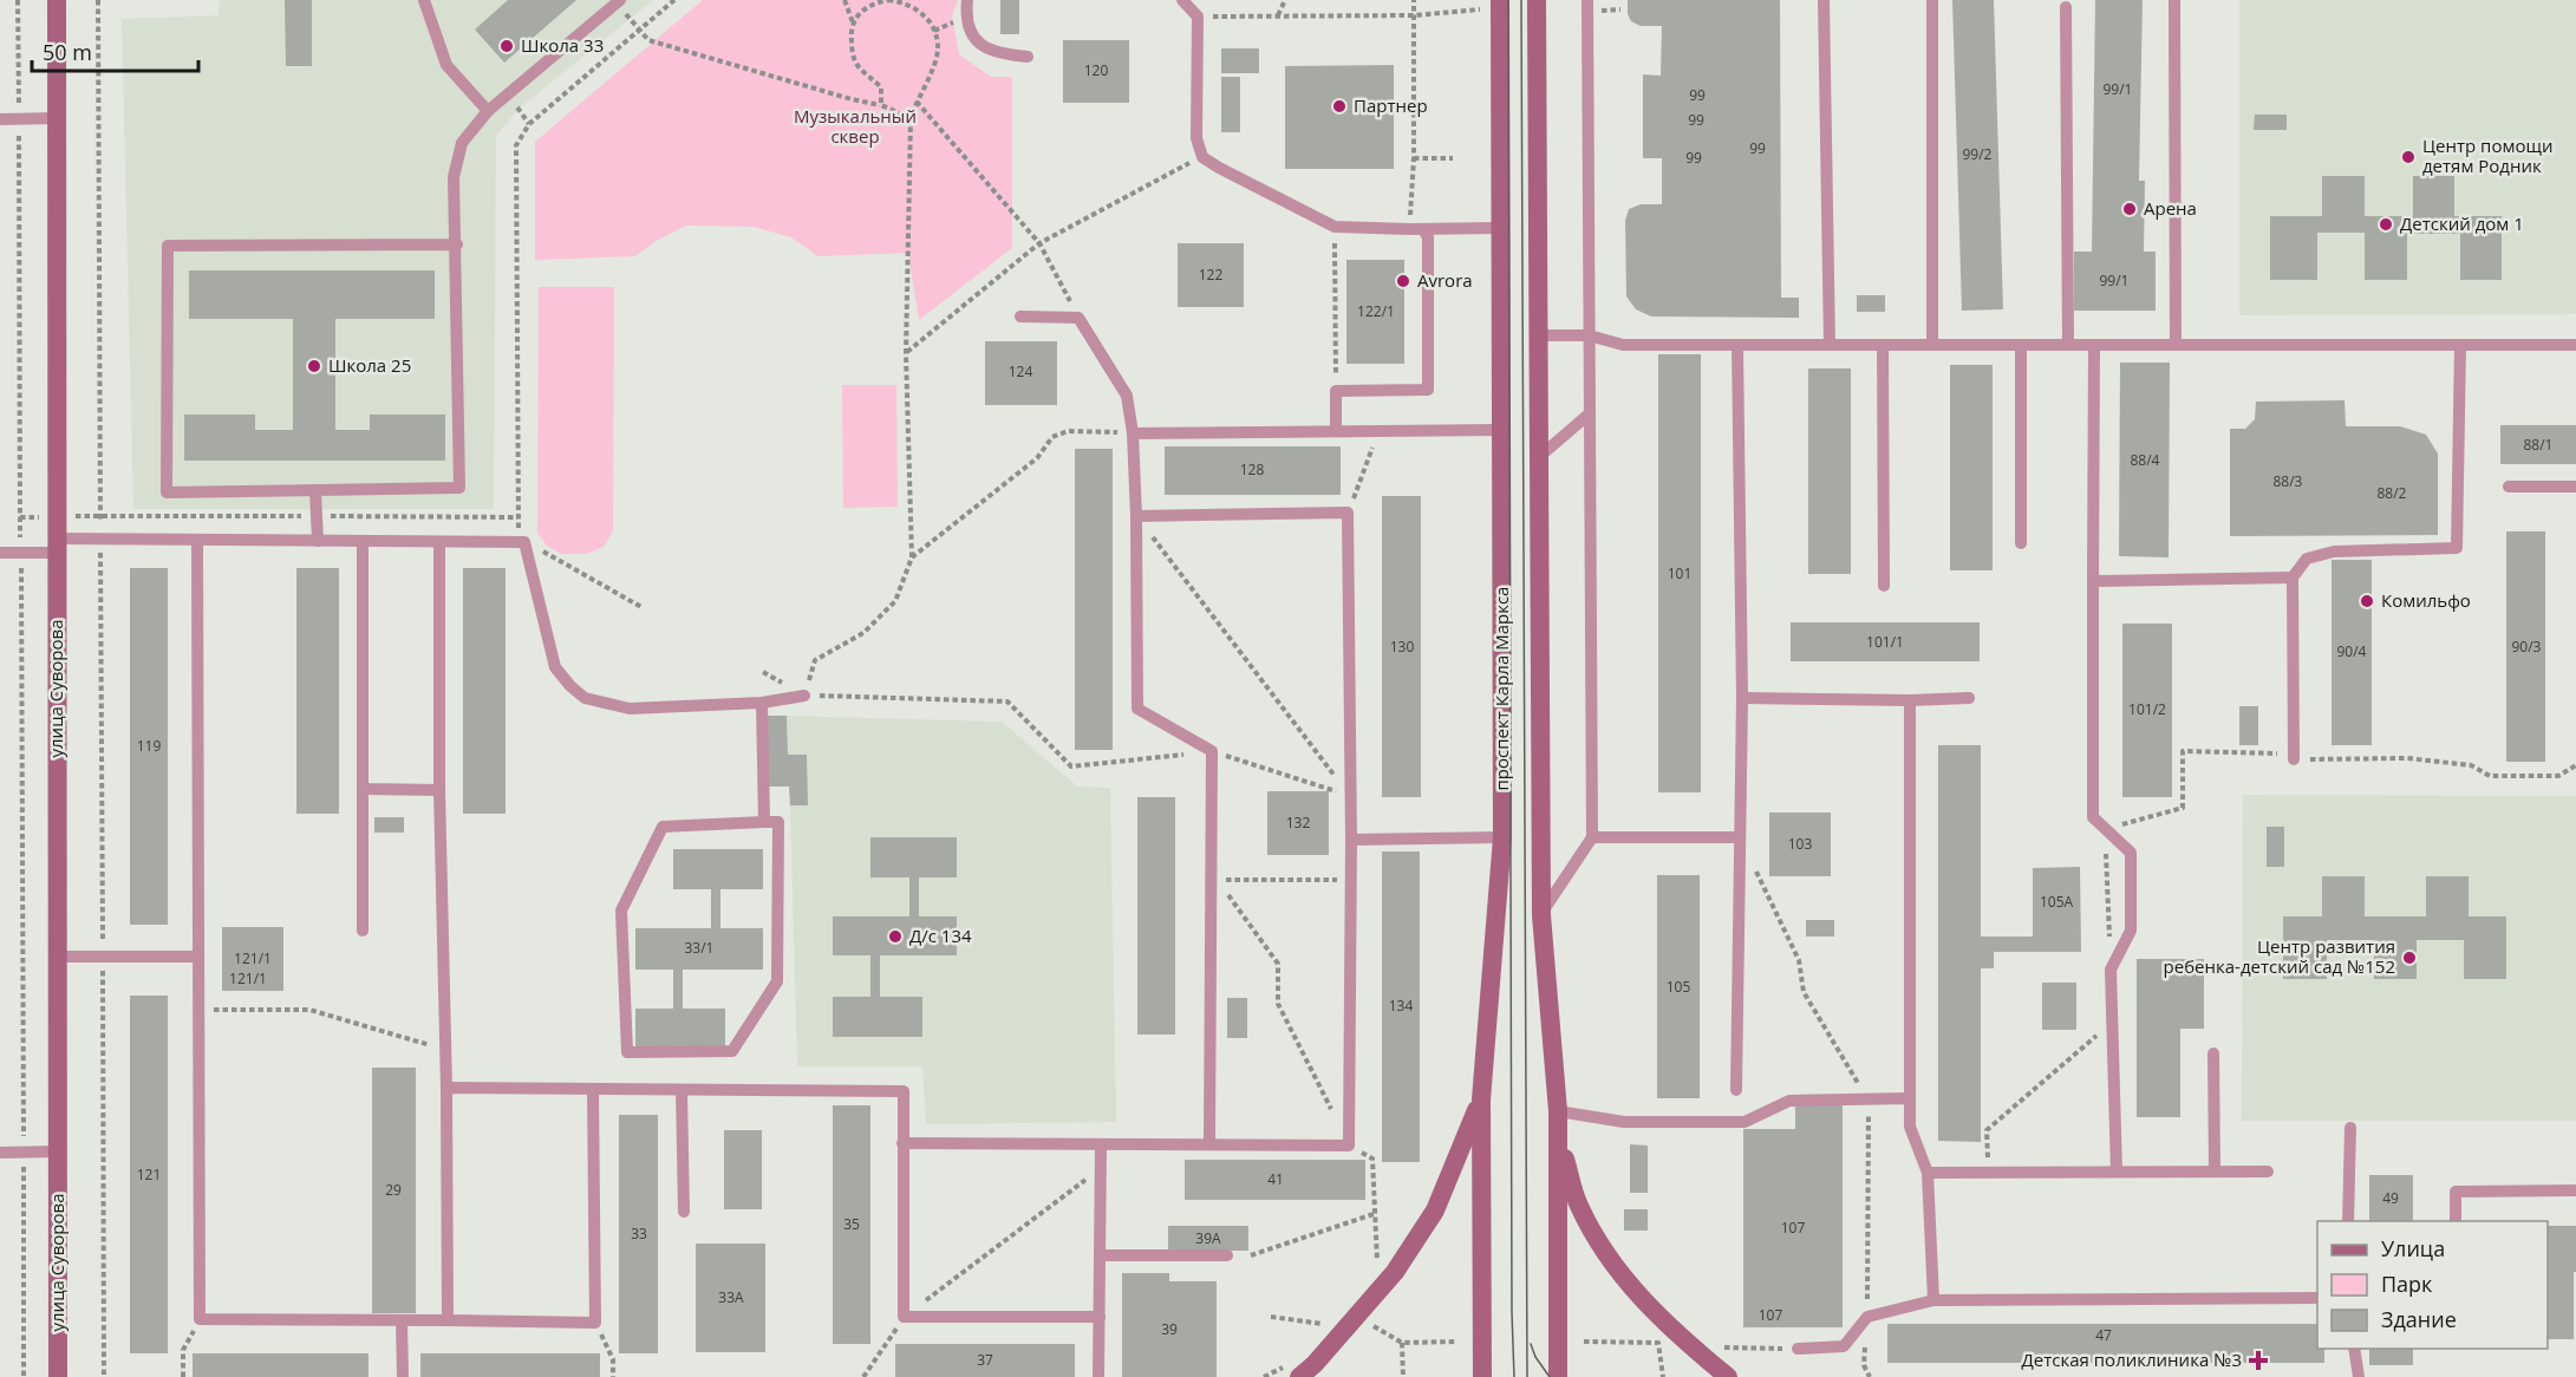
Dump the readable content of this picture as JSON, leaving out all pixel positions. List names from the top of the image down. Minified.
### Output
{"streets":{"main road":["улица Суворова","проспект Карла Маркса"]},"parks":["Музыкальный сквер"],"places":{"other":["Школа 33","Партнер","Центр помощи детям Родник","Арена","Детский дом 1","Avrora","Школа 25","Комильфо","Д/с 134","Центр развития ребенка-детский сад №152"],"health":["Детская поликлиника №3"]},"house_numbers":["120","99/1","99","99","99","99/2","99","122","99/1","122/1","124","88/1","88/4","128","88/3","88/2","101","101/1","130","90/3","90/4","101/2","119","132","103","105А","33/1","121/1","121/1","105","134","121","41","29","49","35","107","33","39А","33А","107","39","47","37"],"legend":["Улица","Парк","Здание"],"scale_bar":"50 m"}
